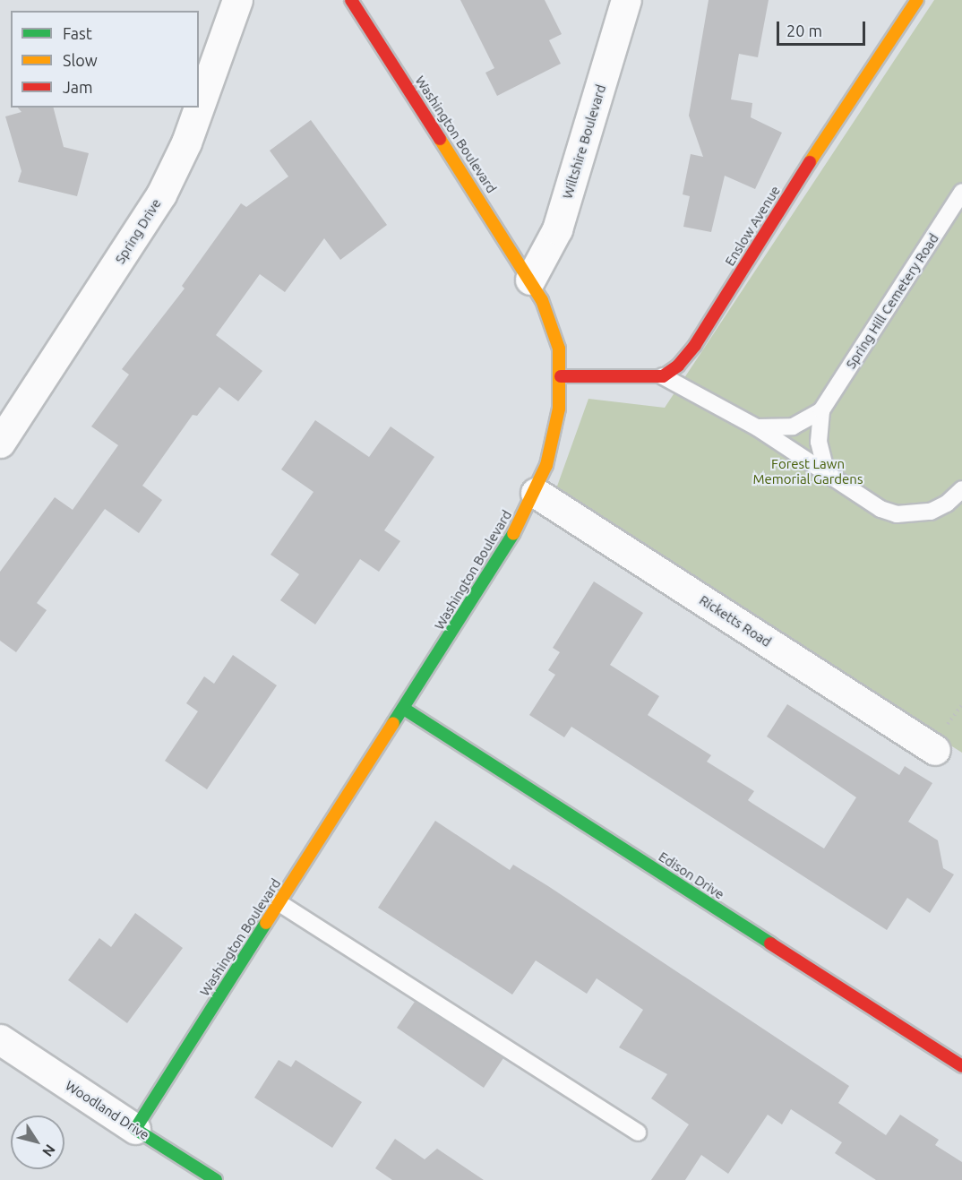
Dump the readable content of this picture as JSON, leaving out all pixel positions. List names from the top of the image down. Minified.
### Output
{"streets":{"street":["Washington Boulevard","Wiltshire Boulevard","Enslow Avenue","Spring Drive","Ricketts Road","Edison Drive","Woodland Drive"],"lane":["Spring Hill Cemetery Road"]},"crossings":[["Washington Boulevard","Wiltshire Boulevard"],["Washington Boulevard","Ricketts Road"],["Washington Boulevard","Edison Drive"],["Washington Boulevard","Woodland Drive"],["Enslow Avenue","Spring Hill Cemetery Road"]],"parks":["Forest Lawn Memorial Gardens"],"legend":["Fast","Slow","Jam"],"scale_bar":"20 m","north":"bottom right"}
